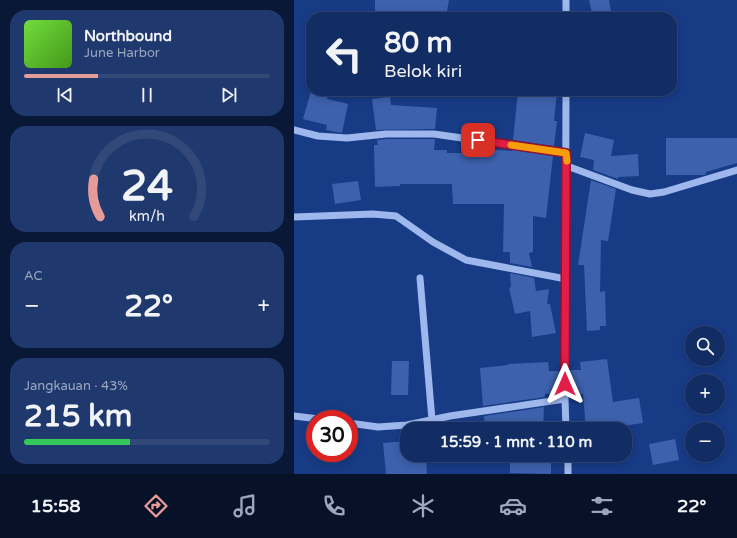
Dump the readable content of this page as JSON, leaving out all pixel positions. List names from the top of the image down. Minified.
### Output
{"page":{"turn":["80 m","Belok kiri"],"song":["Northbound","June Harbor"],"tile":["AC",["Jangkauan · 43%","215 km"]],"heat":["−","22°","+"],"map_buttons":["+","−"],"limit":"30","trip":"15:59 · 1 mnt · 110 m","tabs":["15:58","22°"],"gauge":["24","km/h"]}}
